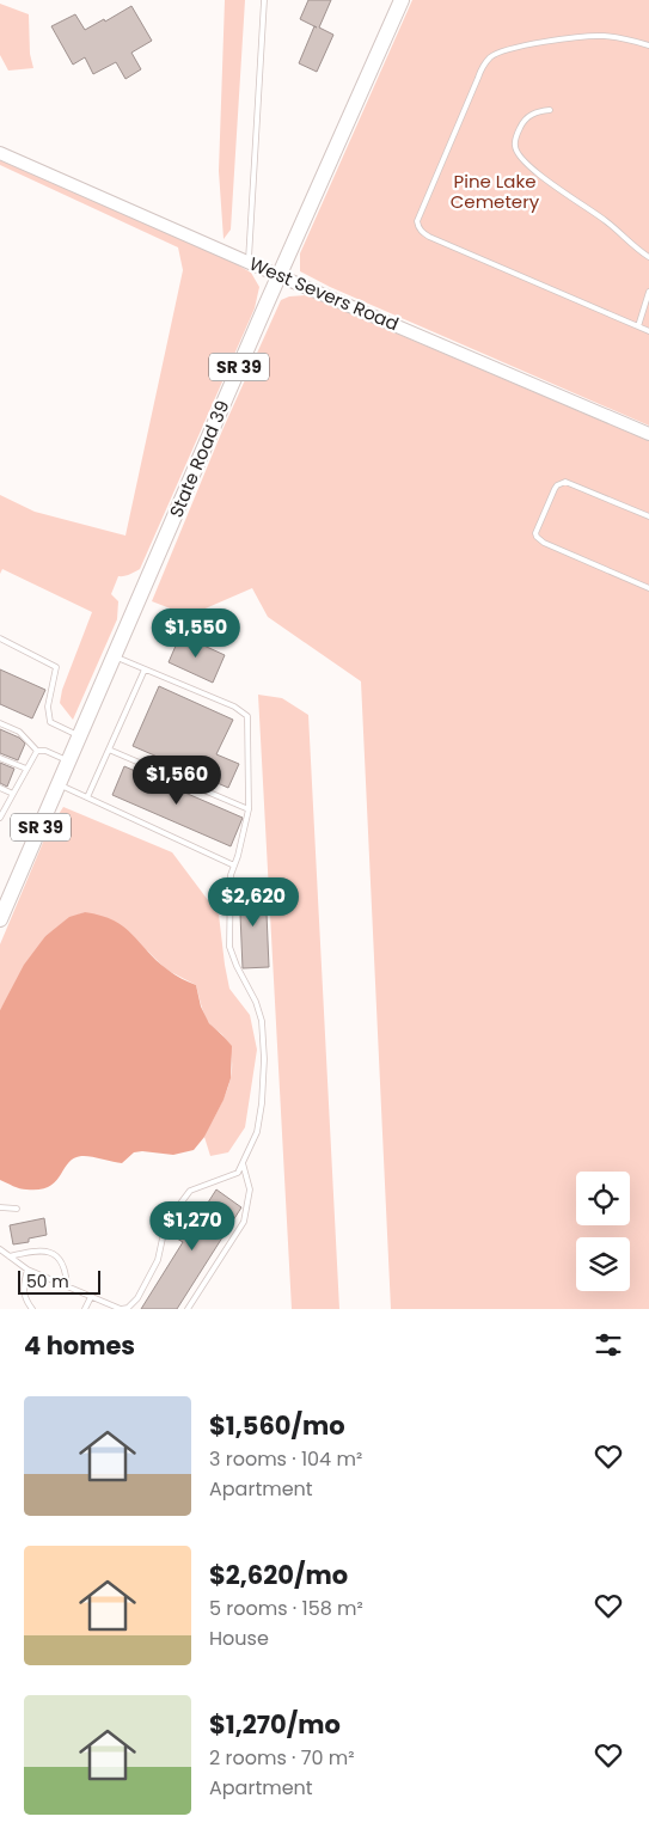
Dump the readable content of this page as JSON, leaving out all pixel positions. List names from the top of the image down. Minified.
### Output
{"streets":{"main road":["SR 39","State Road 39"],"street":["West Severs Road"]},"crossings":[["West Severs Road","State Road 39"]],"parks":["Pine Lake Cemetery"],"scale_bar":"50 m","page":{"price":["$1,550","$1,560","$2,620","$1,270"],"scale":"50 m","heading":"4 homes","list":[{"name":"$1,560/mo","note":"3 rooms · 104 m² · Apartment"},{"name":"$2,620/mo","note":"5 rooms · 158 m² · House"},{"name":"$1,270/mo","note":"2 rooms · 70 m² · Apartment"}]}}
